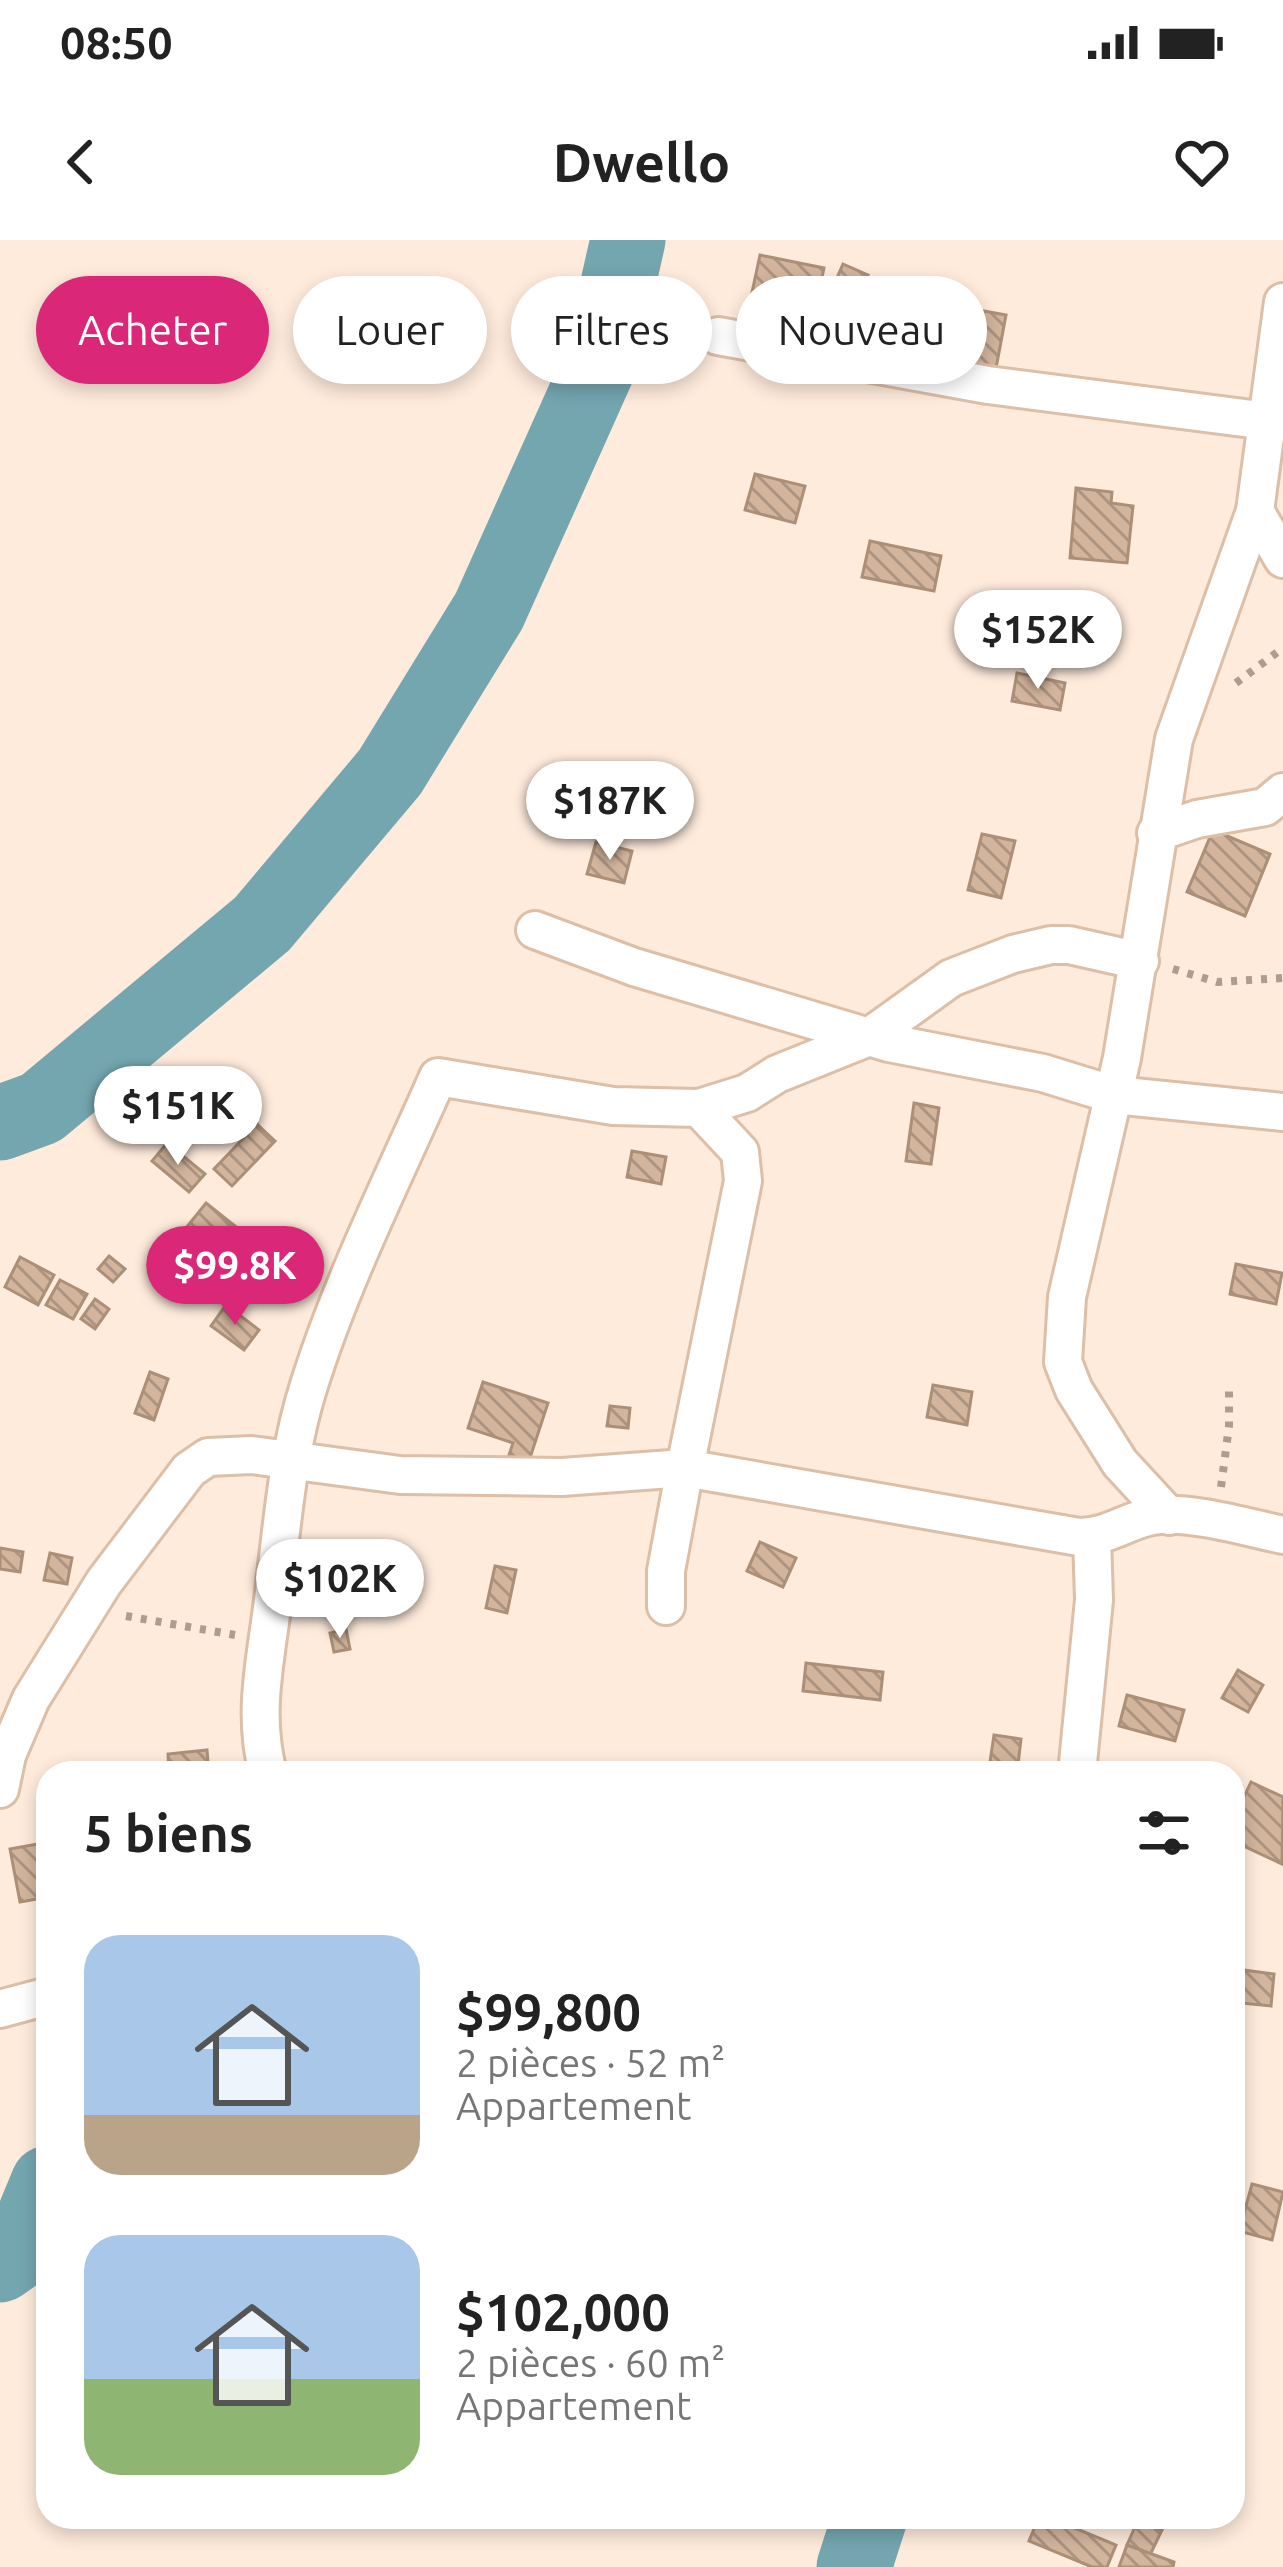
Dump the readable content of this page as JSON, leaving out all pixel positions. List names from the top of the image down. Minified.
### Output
{"page":{"status":"08:50","header":"Dwello","chip":["Acheter","Louer","Filtres","Nouveau"],"price":["$152K","$187K","$151K","$99.8K","$102K"],"heading":"5 biens","list":[{"name":"$99,800","note":"2 pièces · 52 m² · Appartement"},{"name":"$102,000","note":"2 pièces · 60 m² · Appartement"}]}}
